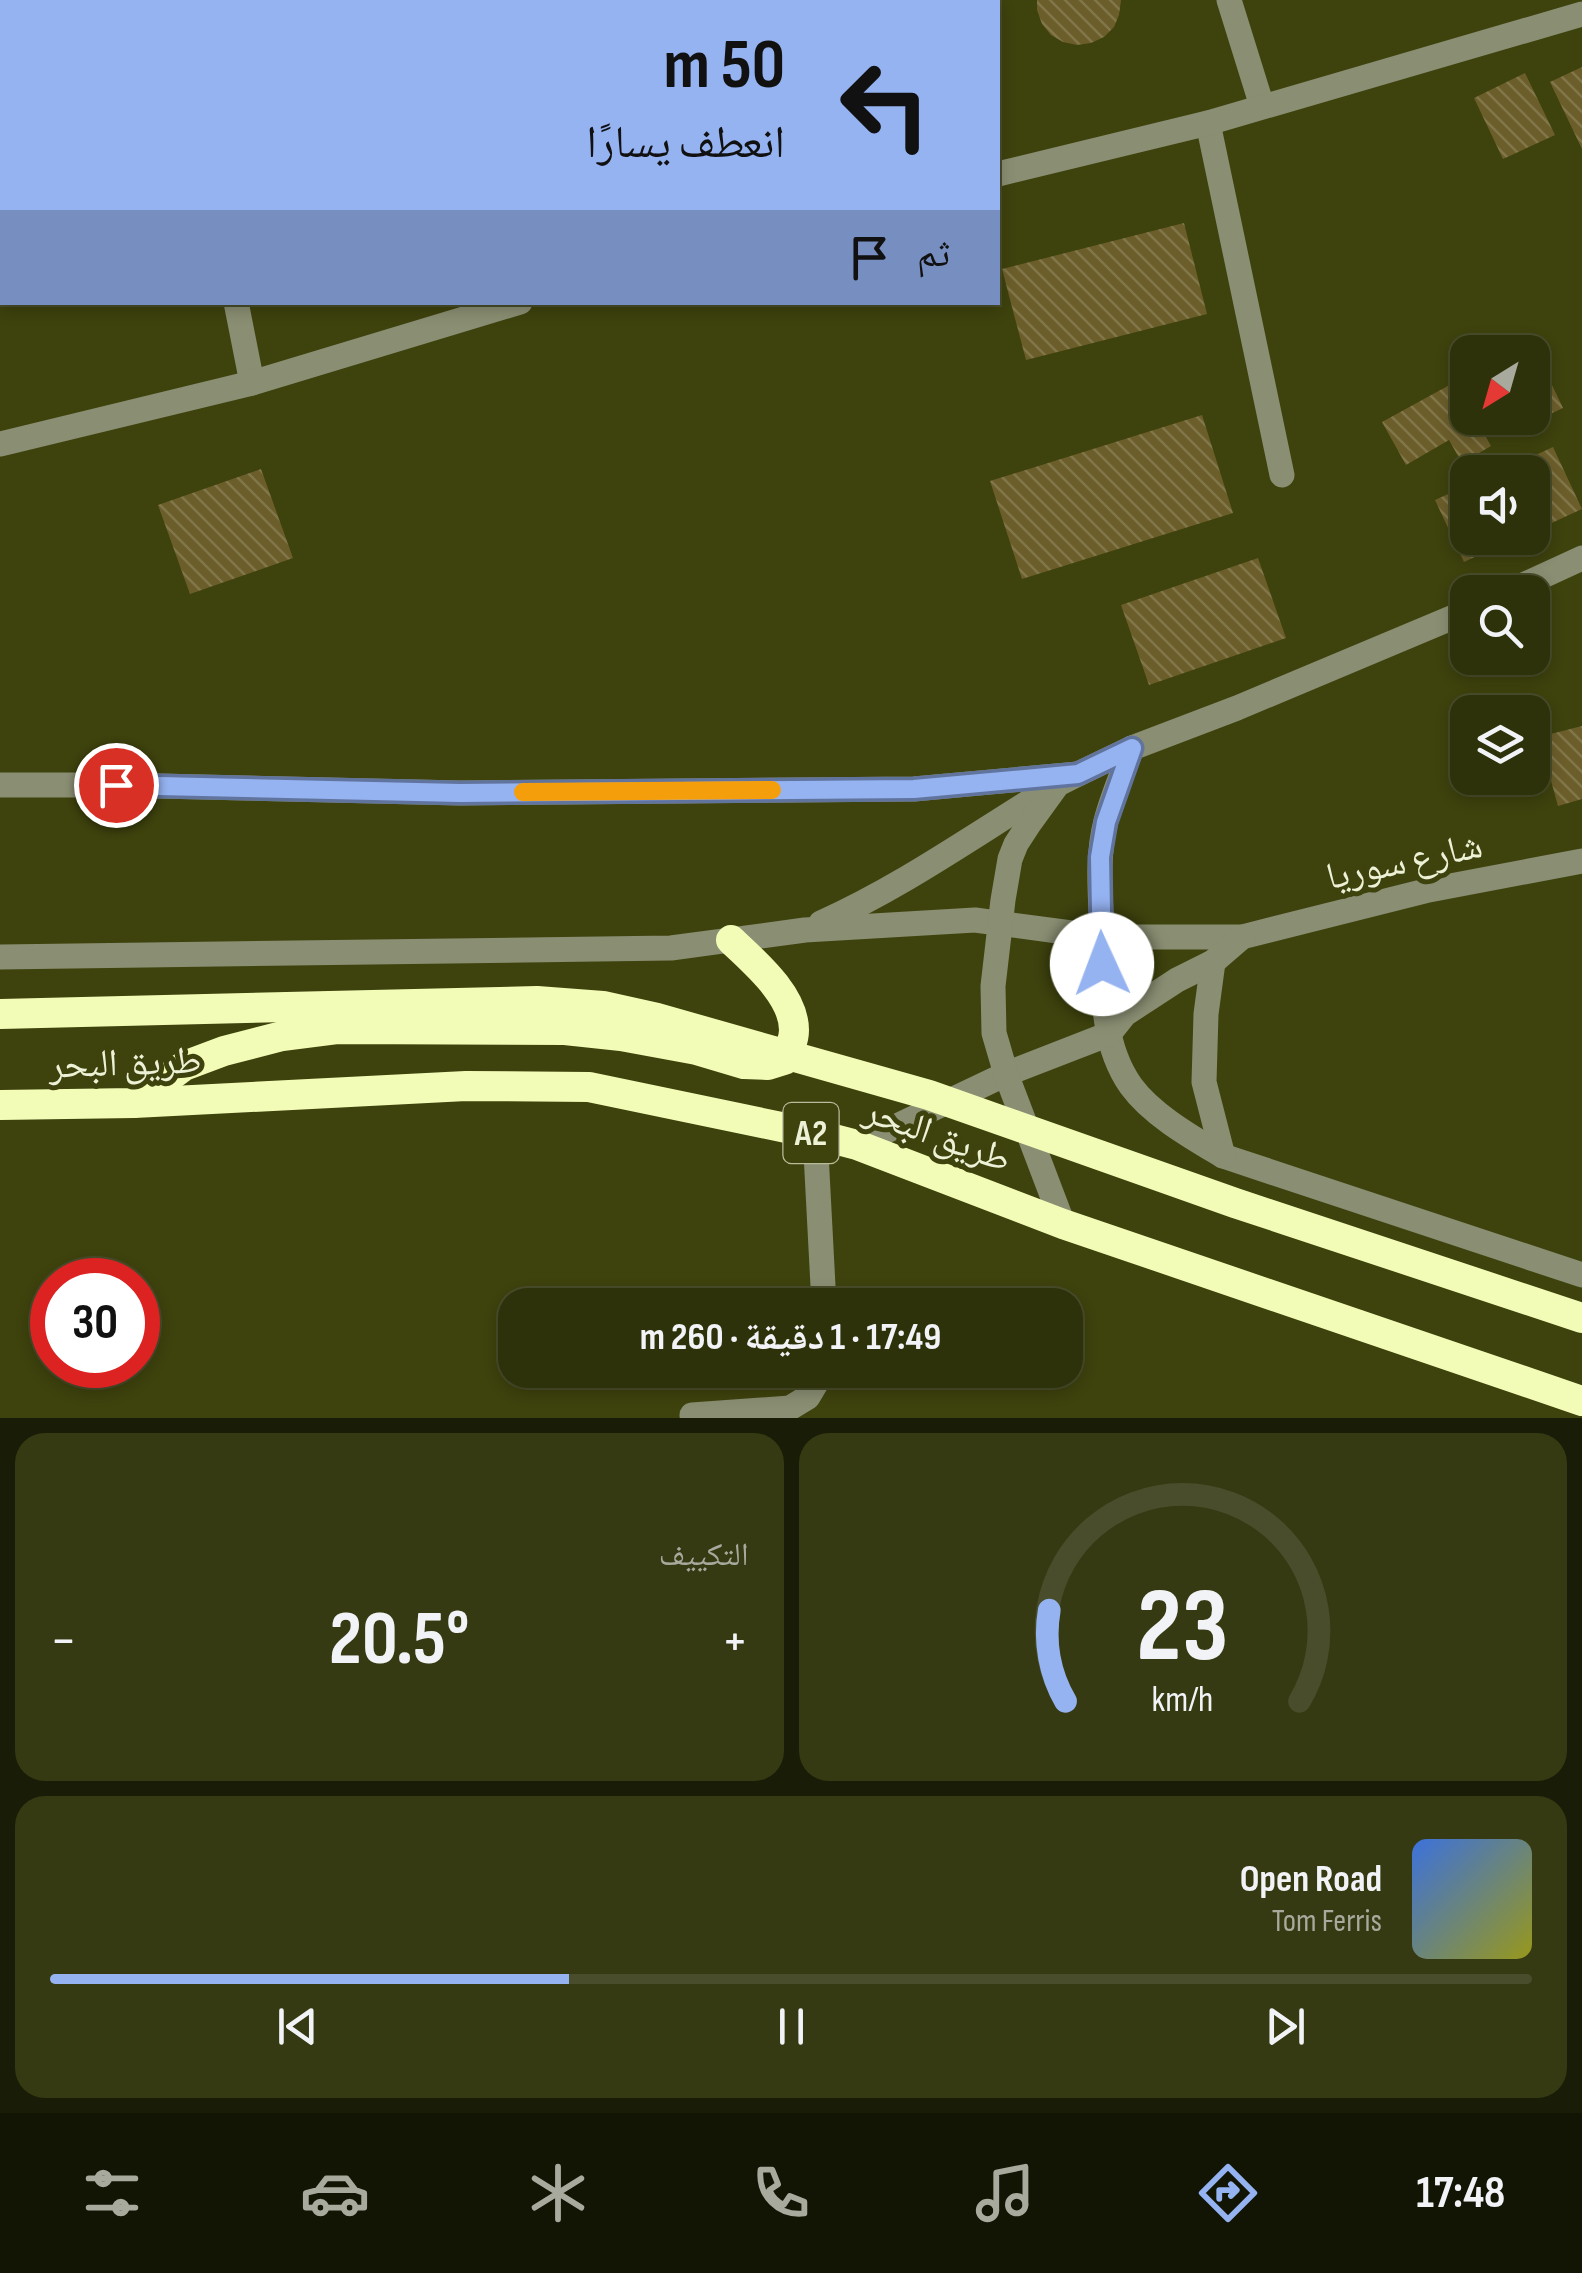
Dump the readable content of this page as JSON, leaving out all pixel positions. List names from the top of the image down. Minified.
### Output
{"streets":{"highway":["طريق البحر","A2"],"street":["شارع سوريا"]},"north":"bottom left","page":{"turn":["50 m","انعطف يسارًا"],"then":"ثم","limit":"30","trip":"17:49 · 1 دقيقة · 260 m","tile":"التكييف","heat":["−","20.5°","+"],"song":["Open Road","Tom Ferris"],"tabs":"17:48","gauge":["23","km/h"]}}
